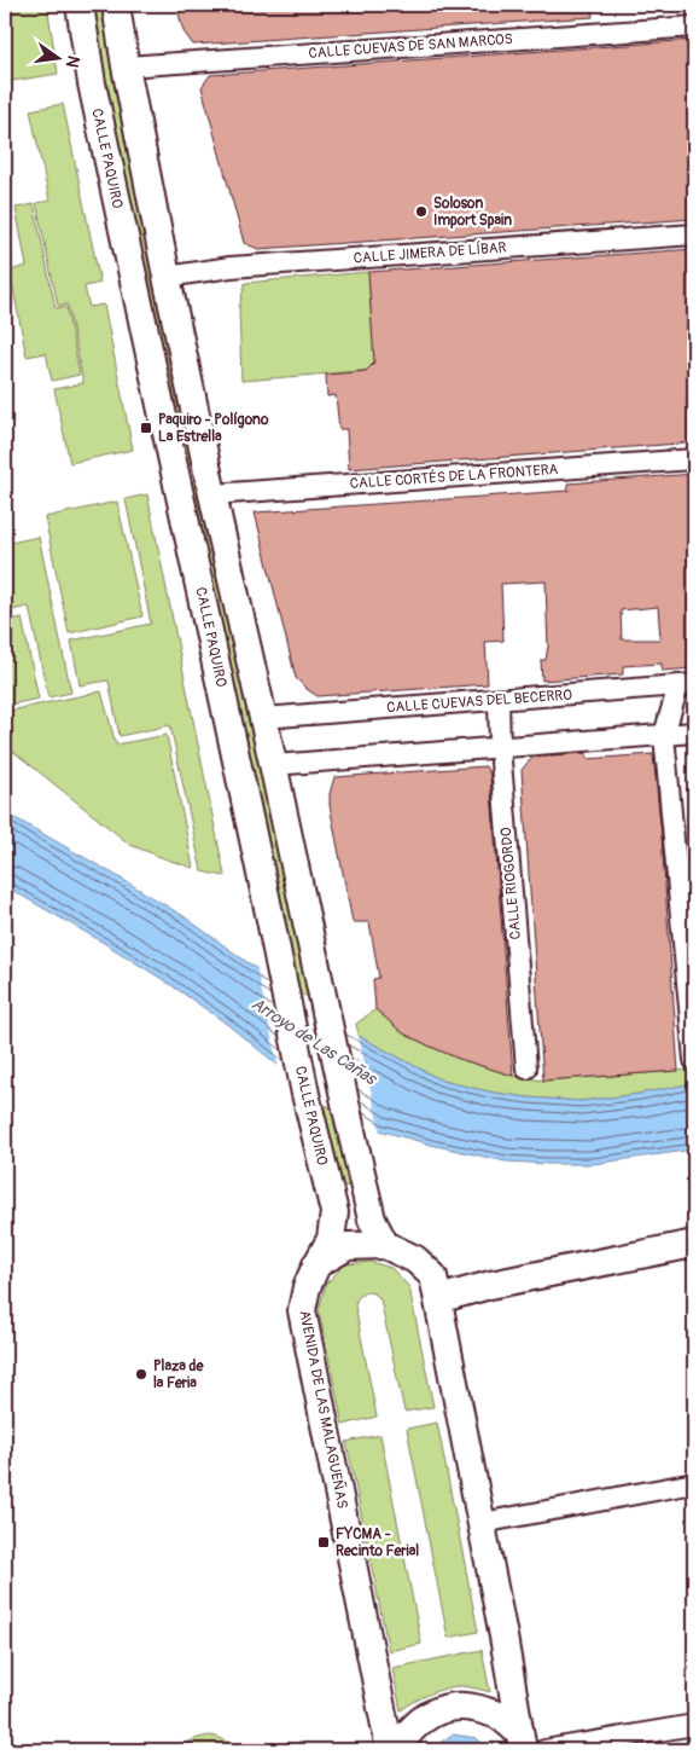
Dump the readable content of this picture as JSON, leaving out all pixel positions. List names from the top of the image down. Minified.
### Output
{"streets":{"main road":["CALLE PAQUIRO","AVENIDA DE LAS MALAGUEÑAS"],"street":["CALLE CUEVAS DE SAN MARCOS","CALLE JIMERA DE LÍBAR","CALLE CORTÉS DE LA FRONTERA","CALLE CUEVAS DEL BECERRO","CALLE RIOGORDO"]},"crossings":[["CALLE PAQUIRO","AVENIDA DE LAS MALAGUEÑAS"],["CALLE CUEVAS DEL BECERRO","CALLE RIOGORDO"]],"water":["Arroyo de Las Cañas"],"places":{"other":["Soloson Import Spain","Plaza de la Feria"],"transit":["Paquiro - Polígono La Estrella","FYCMA - Recinto Ferial"]},"north":"right"}
